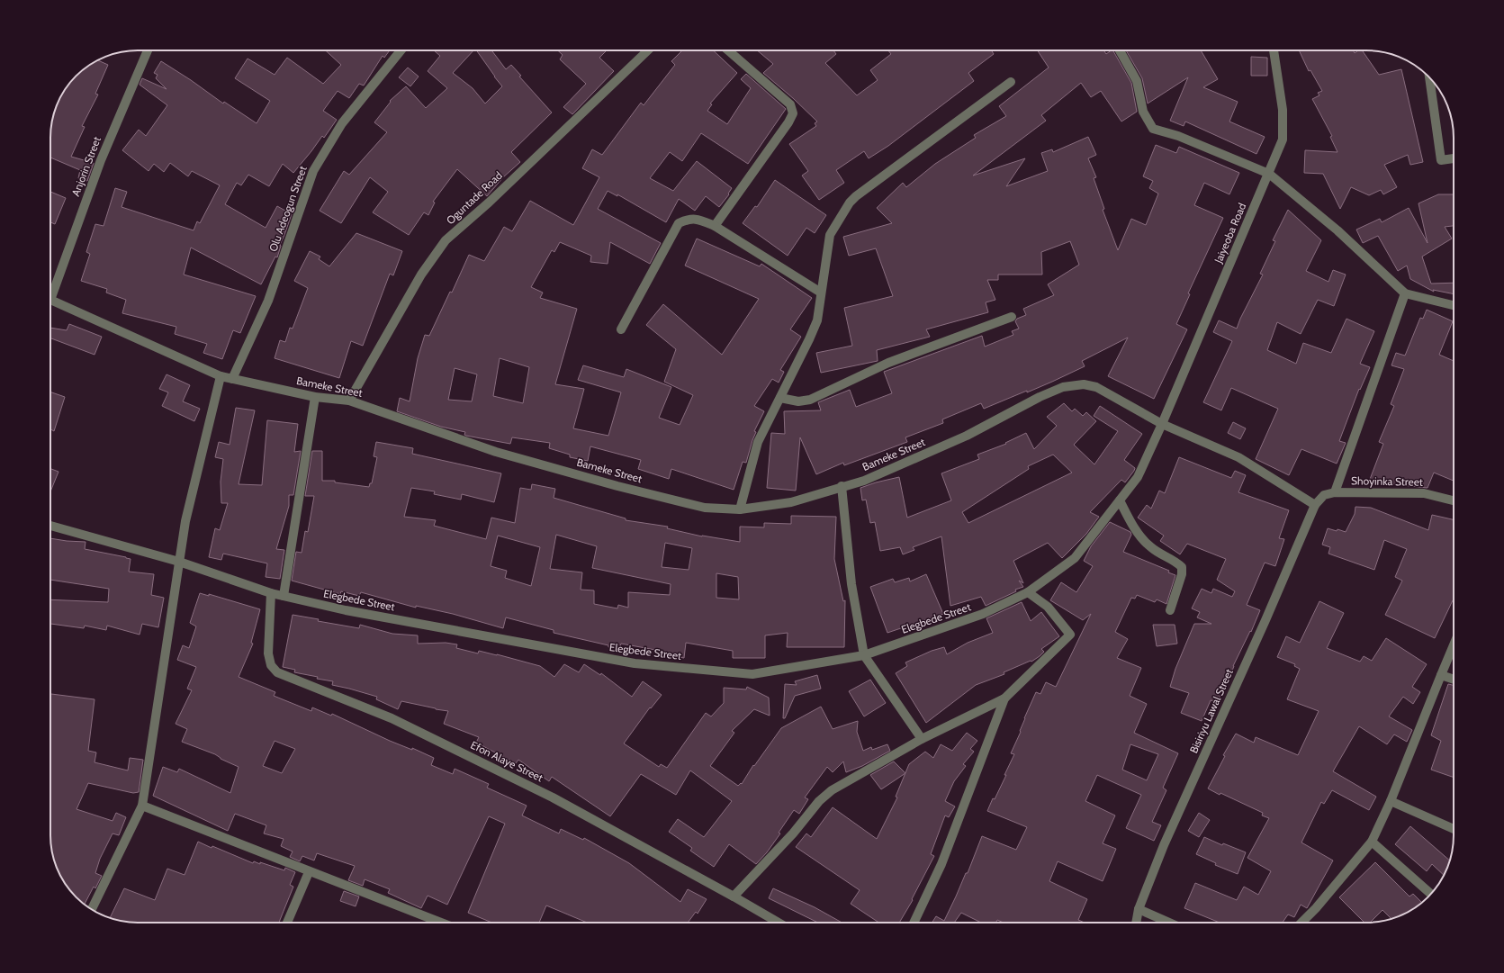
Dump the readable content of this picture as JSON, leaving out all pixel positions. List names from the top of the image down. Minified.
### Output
{"streets":{"street":["Anjorin Street","Oguntade Road","Olu Adeogun Street","Jaiyeoba Road","Bameke Street","Shoyinka Street","Elegbede Street","Bisiriyu Lawal Street","Efon Alaye Street"]},"crossings":[["Oguntade Road","Bameke Street"],["Olu Adeogun Street","Bameke Street"],["Jaiyeoba Road","Bameke Street"],["Jaiyeoba Road","Elegbede Street"],["Bameke Street","Elegbede Street"],["Bameke Street","Bisiriyu Lawal Street"],["Elegbede Street","Efon Alaye Street"]]}
